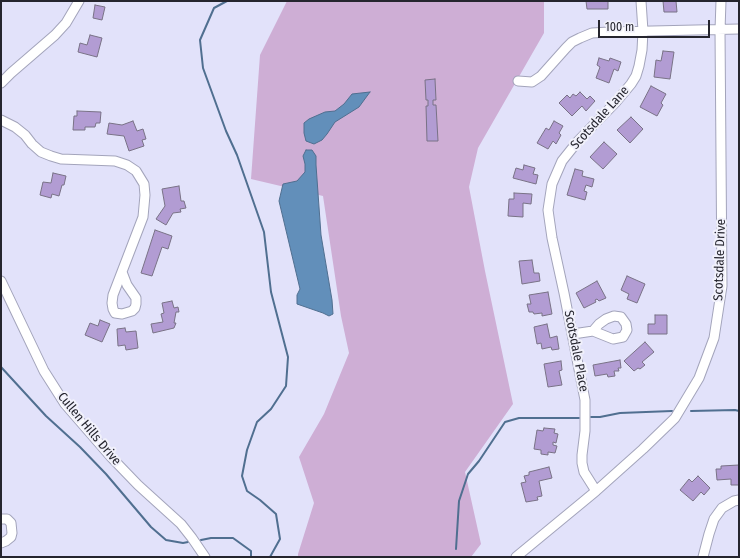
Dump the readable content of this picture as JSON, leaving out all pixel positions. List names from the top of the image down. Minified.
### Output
{"streets":{"street":["Scotsdale Lane","Scotsdale Drive","Scotsdale Place","Cullen Hills Drive"]},"crossings":[["Scotsdale Lane","Scotsdale Place"],["Scotsdale Drive","Scotsdale Place"]],"scale_bar":"100 m"}
